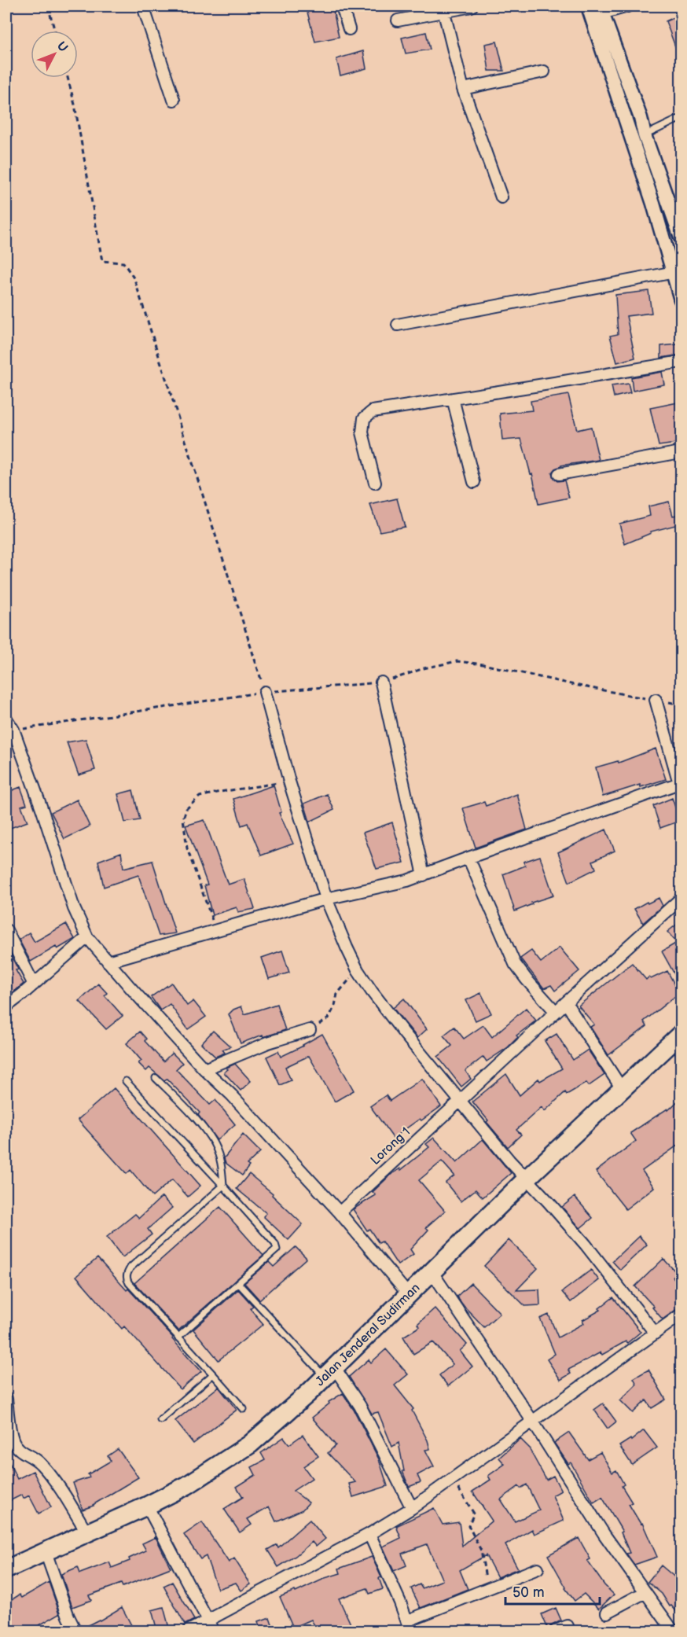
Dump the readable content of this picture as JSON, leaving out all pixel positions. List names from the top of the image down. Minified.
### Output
{"streets":{"highway":["Jalan Jenderal Sudirman"],"street":["Lorong 1"]},"scale_bar":"50 m","north":"top right"}
